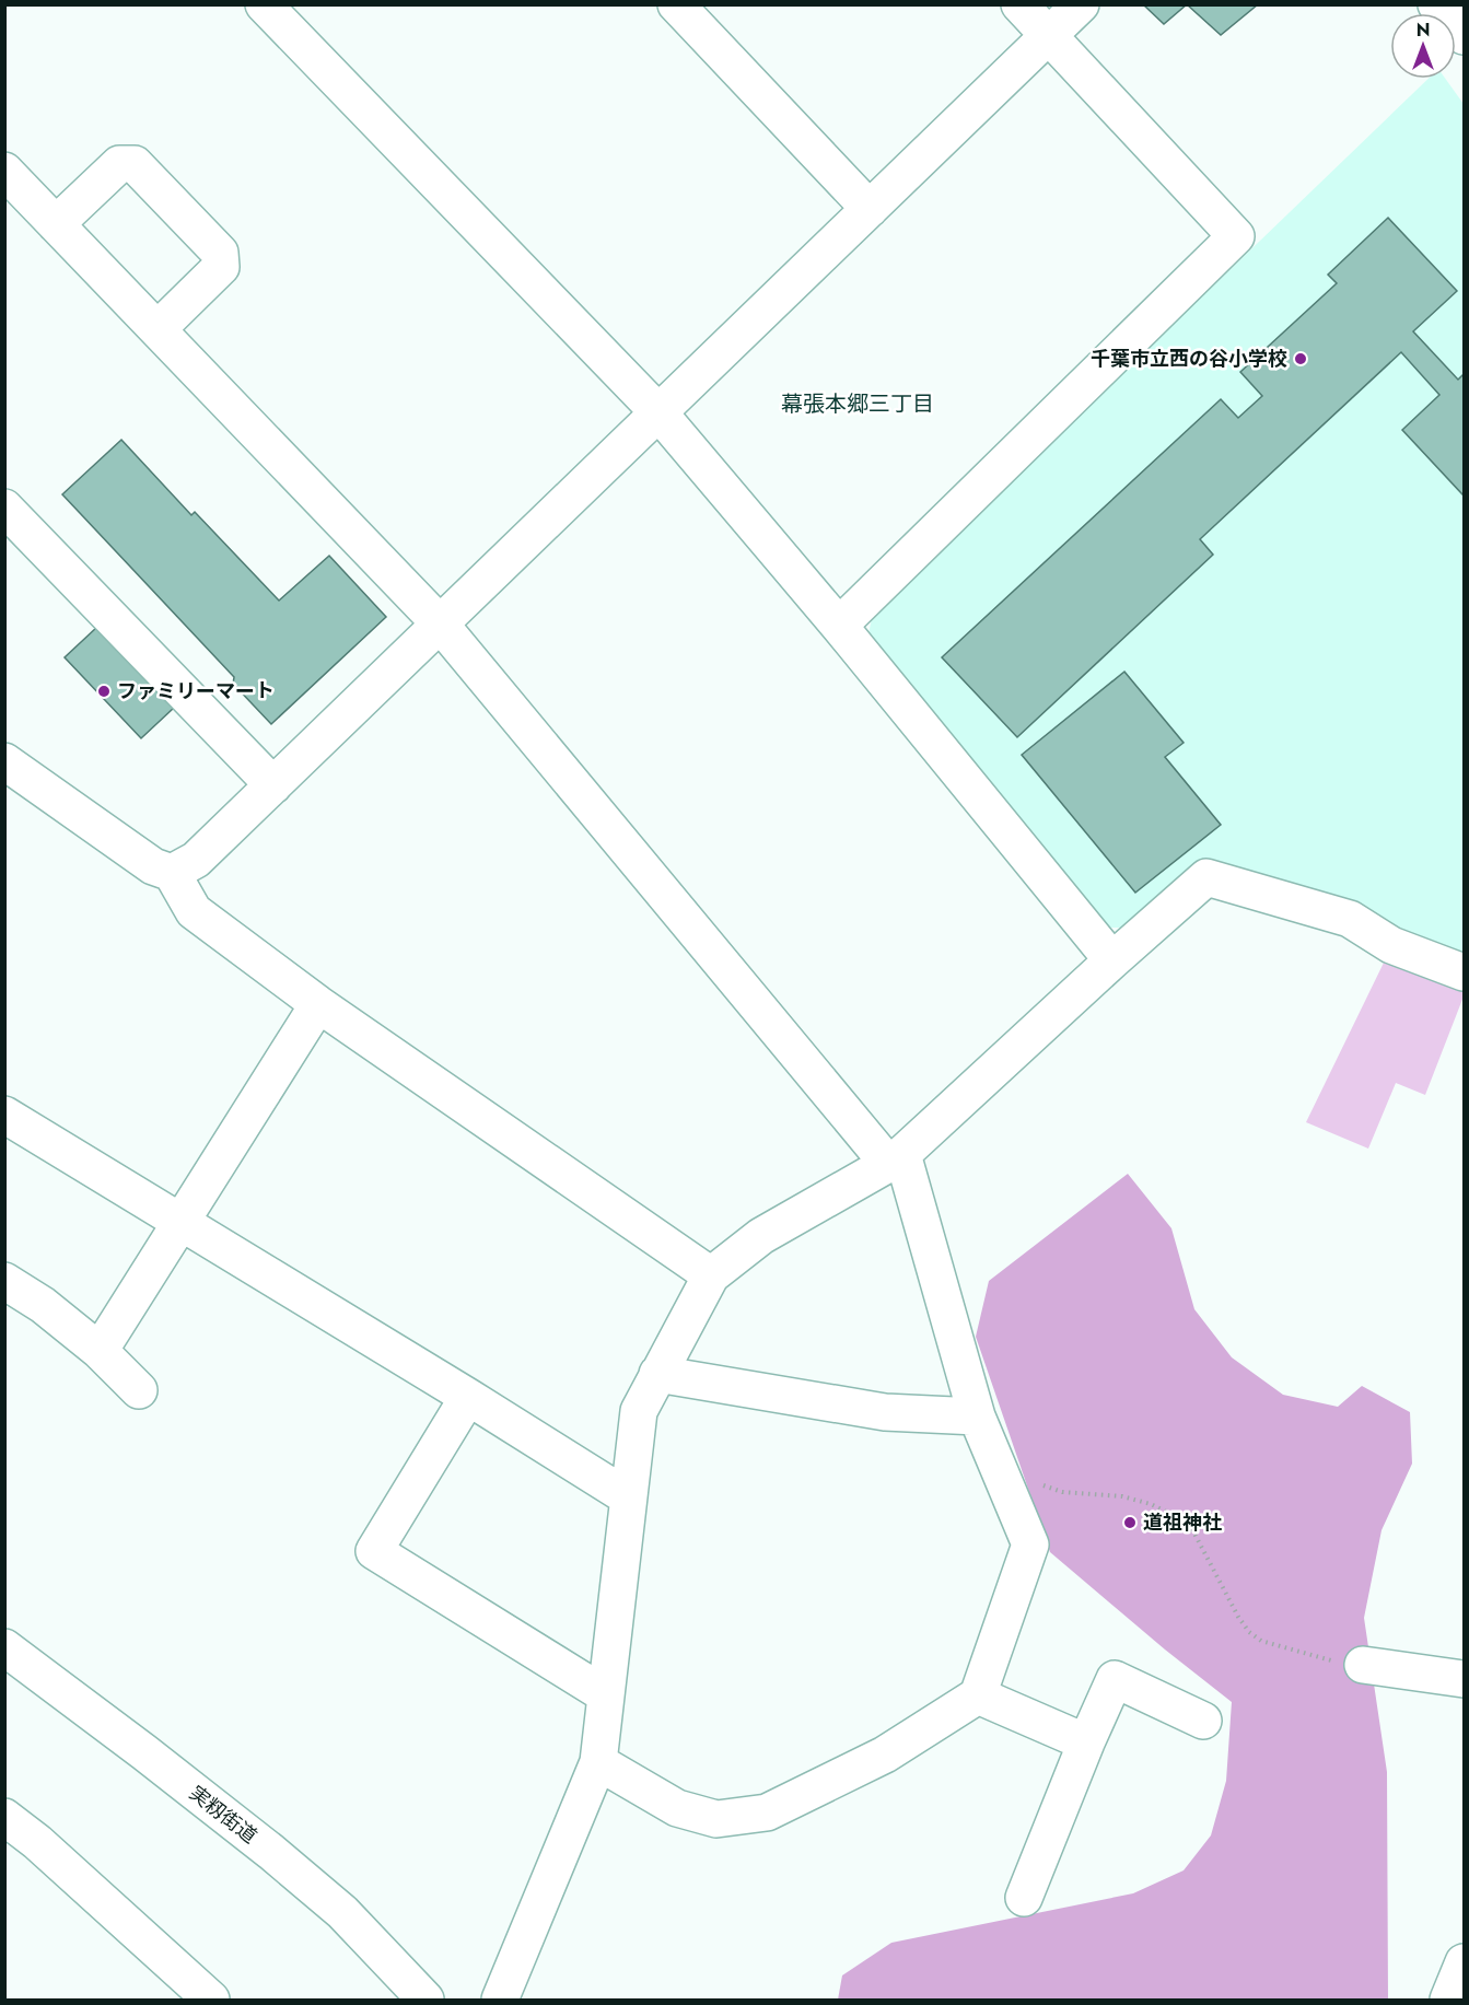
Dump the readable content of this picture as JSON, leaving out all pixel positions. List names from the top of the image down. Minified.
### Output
{"streets":{"street":["実籾街道"]},"districts":["幕張本郷三丁目"],"places":["千葉市立西の谷小学校","ファミリーマート","道祖神社"],"north":"top"}
